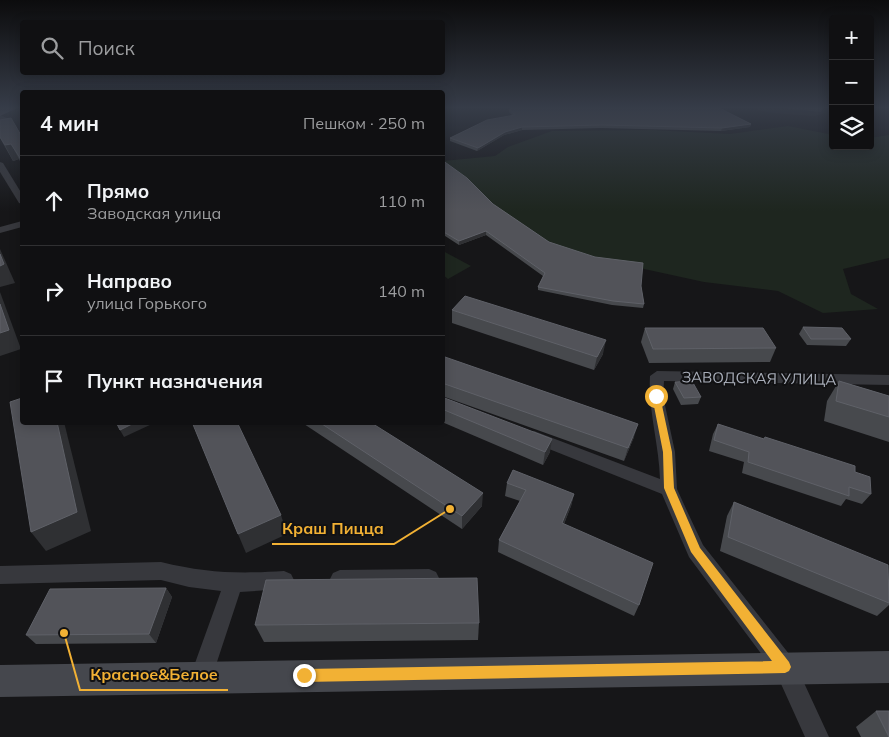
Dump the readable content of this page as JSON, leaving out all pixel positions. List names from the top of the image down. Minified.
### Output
{"streets":{"street":["ЗАВОДСКАЯ УЛИЦА"]},"places":["Краш Пицца","Красное&Белое"],"page":{"map_buttons":["+","−"],"search":"Поиск","heading":["4 мин","Пешком · 250 m"],"list":[["Прямо","Заводская улица","110 m"],["Направо","улица Горького","140 m"],"Пункт назначения"]}}
